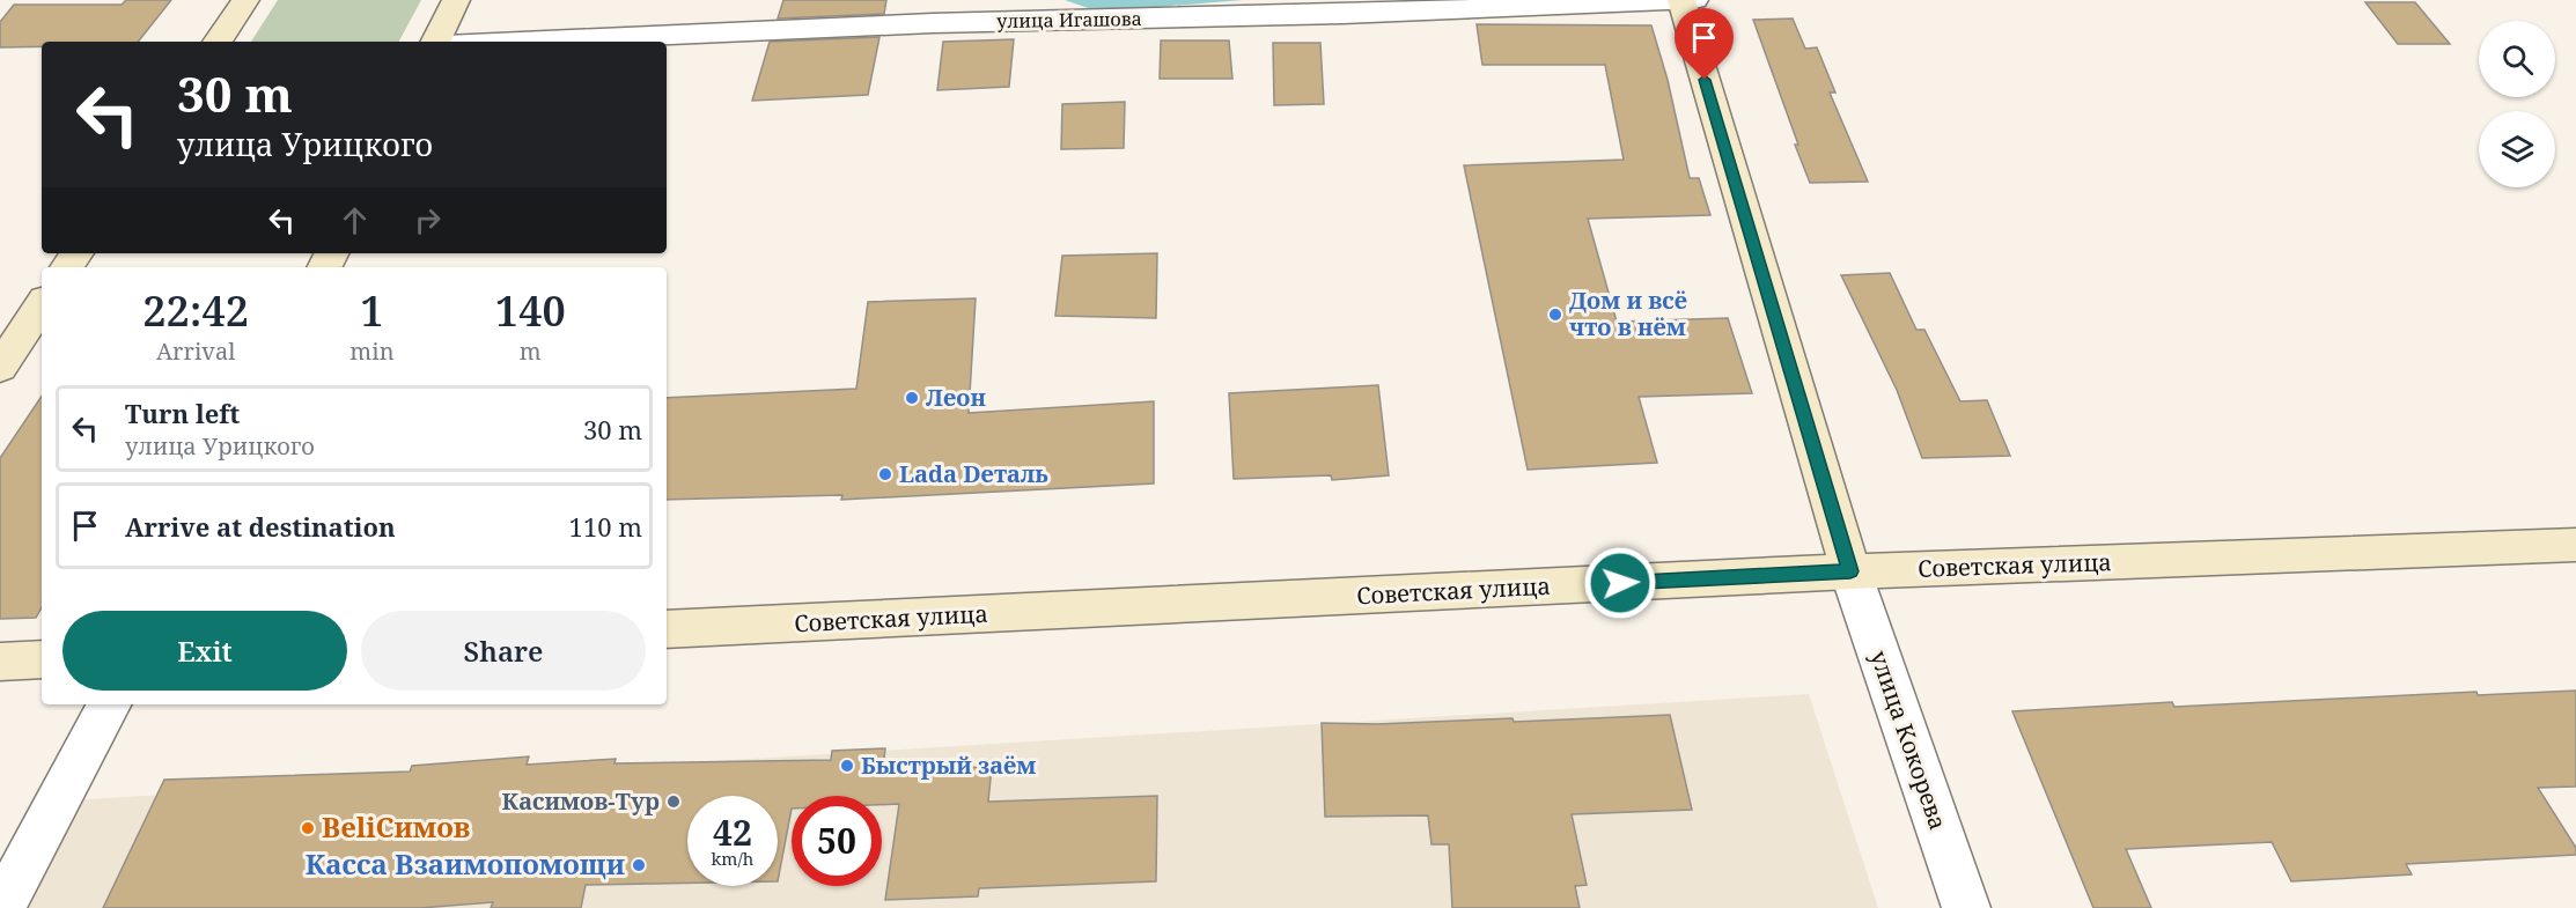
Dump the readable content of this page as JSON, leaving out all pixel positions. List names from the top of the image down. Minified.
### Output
{"streets":{"main road":["Советская улица"],"street":["улица Игашова","улица Кокорева"]},"crossings":[["Советская улица","улица Кокорева"]],"places":["Дом и всё что в нём","Леон","Lada Dеталь","Быстрый заём","Касимов-Тур","BeliСимов","Касса Взаимопомощи"],"page":{"turn":["30 m","улица Урицкого"],"eta":["22:42","Arrival","1","min","140","m"],"list":[{"name":"Turn left","note":"улица Урицкого","value":"30 m"},{"name":"Arrive at destination","value":"110 m"}],"buttons":["Exit","Share"],"speed":"42 km/h","limit":"50"}}
